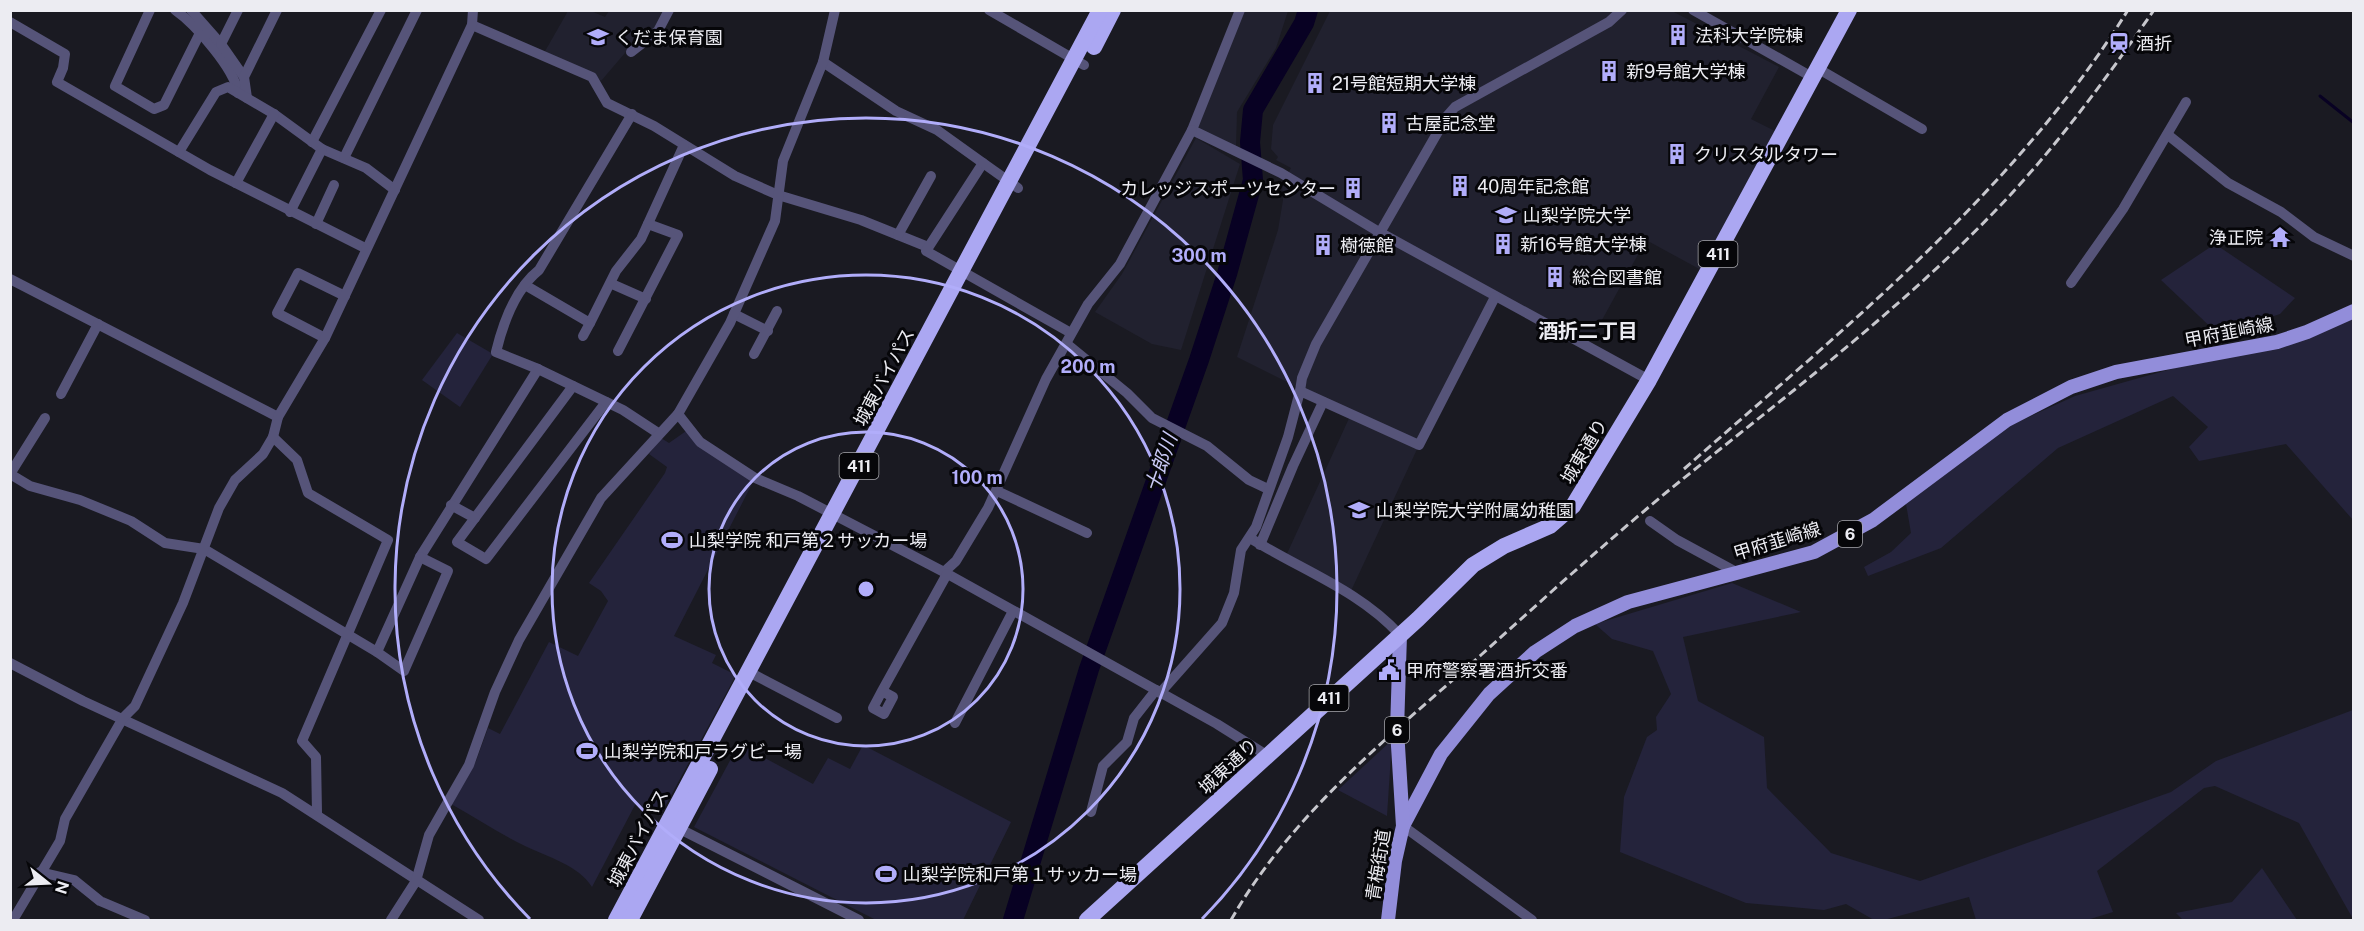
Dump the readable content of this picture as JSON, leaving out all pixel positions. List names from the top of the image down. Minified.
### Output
{"streets":{"highway":["411","城東バイパス","城東通り"],"main road":["甲府韮崎線","6","青梅街道"]},"crossings":[["甲府韮崎線","青梅街道"],["城東通り","青梅街道"]],"districts":["酒折二丁目"],"water":["十郎川"],"places":{"building":["法科大学院棟","新9号館大学棟","21号館短期大学棟","古屋記念堂","クリスタルタワー","40周年記念館","カレッジスポーツセンター","新16号館大学棟","樹徳館","総合図書館"],"school or university":["くだま保育園","山梨学院大学","山梨学院大学附属幼稚園"],"station":["酒折"],"temple":["浄正院"],"sports":["山梨学院 和戸第２サッカー場","山梨学院和戸ラグビー場","山梨学院和戸第１サッカー場"],"public building":["甲府警察署酒折交番"]},"north":"right","rings":["300 m","200 m","100 m"]}
